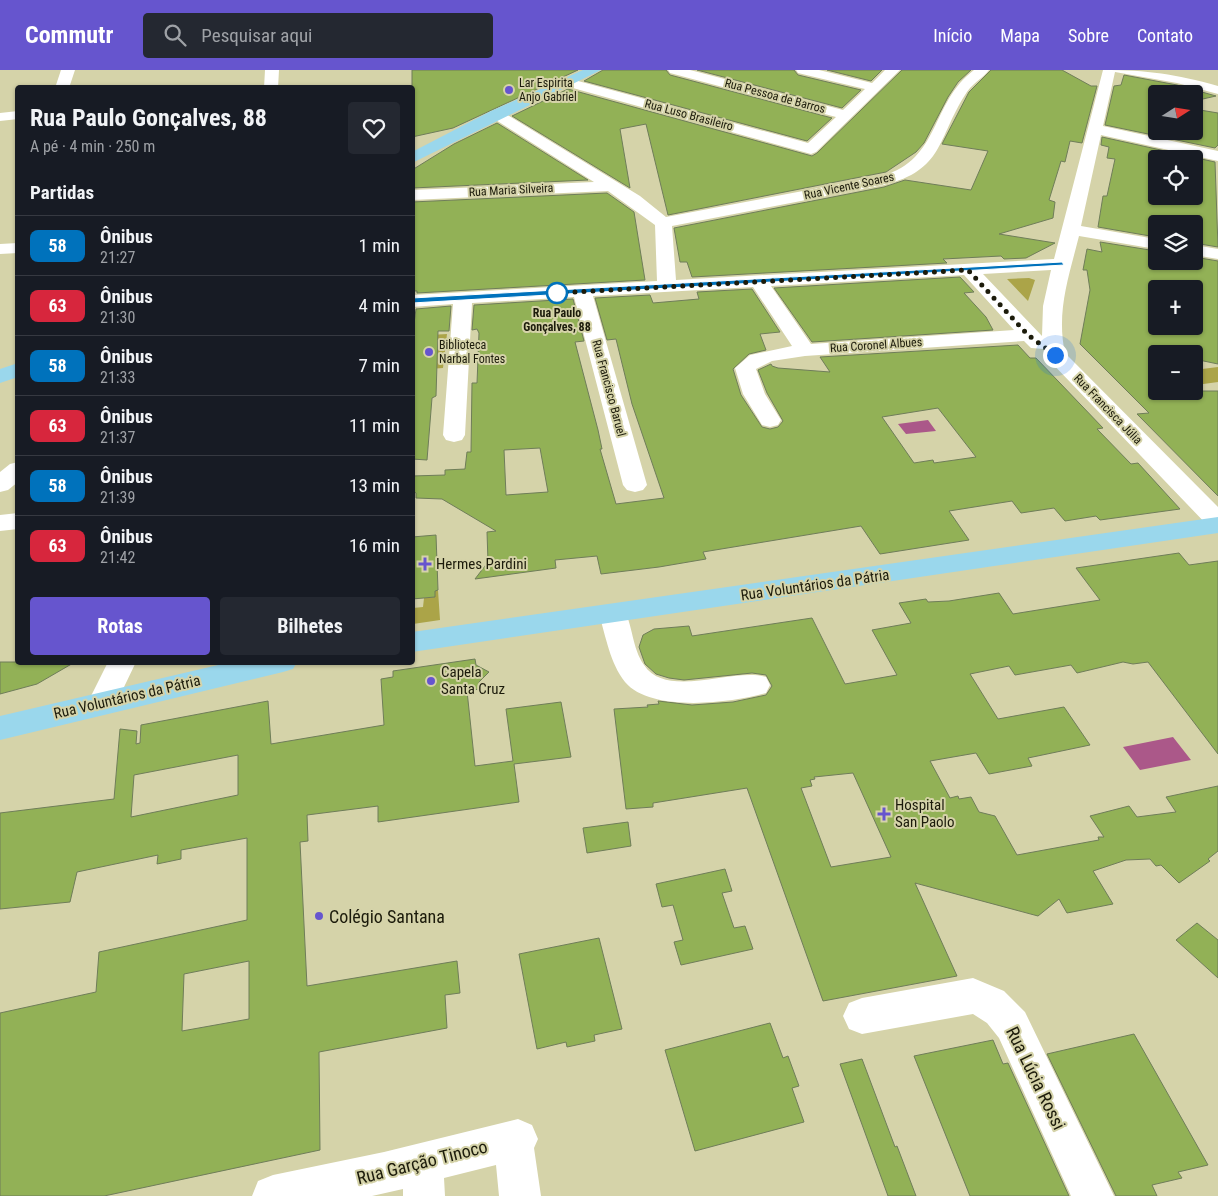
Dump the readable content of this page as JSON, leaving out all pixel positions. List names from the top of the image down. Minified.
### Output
{"streets":{"main road":["Rua Voluntários da Pátria"],"street":["Rua Pessoa de Barros","Rua Luso Brasileiro","Rua Vicente Soares","Rua Maria Silveira","Rua Coronel Albues","Rua Francisco Baruel","Rua Francisca Júlia","Rua Lúcia Rossi","Rua Garção Tinoco"]},"crossings":[["Rua Pessoa de Barros","Rua Luso Brasileiro"],["Rua Coronel Albues","Rua Francisca Júlia"]],"places":{"other":["Lar Espirita Anjo Gabriel","Rua Paulo Gonçalves, 88","Biblioteca Narbal Fontes","Capela Santa Cruz","Colégio Santana"],"health":["Hermes Pardini","Hospital San Paolo"]},"lines":["bus line 58"],"north":"right","page":{"header":"Commutr","search":"Pesquisar aqui","nav":["Início","Mapa","Sobre","Contato"],"map_buttons":["+","−"],"heading":[["Rua Paulo Gonçalves, 88","A pé · 4 min · 250 m"],"Partidas"],"list":[{"mark":"58","name":"Ônibus","note":"21:27","value":"1 min"},{"mark":"63","name":"Ônibus","note":"21:30","value":"4 min"},{"mark":"58","name":"Ônibus","note":"21:33","value":"7 min"},{"mark":"63","name":"Ônibus","note":"21:37","value":"11 min"},{"mark":"58","name":"Ônibus","note":"21:39","value":"13 min"},{"mark":"63","name":"Ônibus","note":"21:42","value":"16 min"}],"buttons":["Rotas","Bilhetes"]}}
